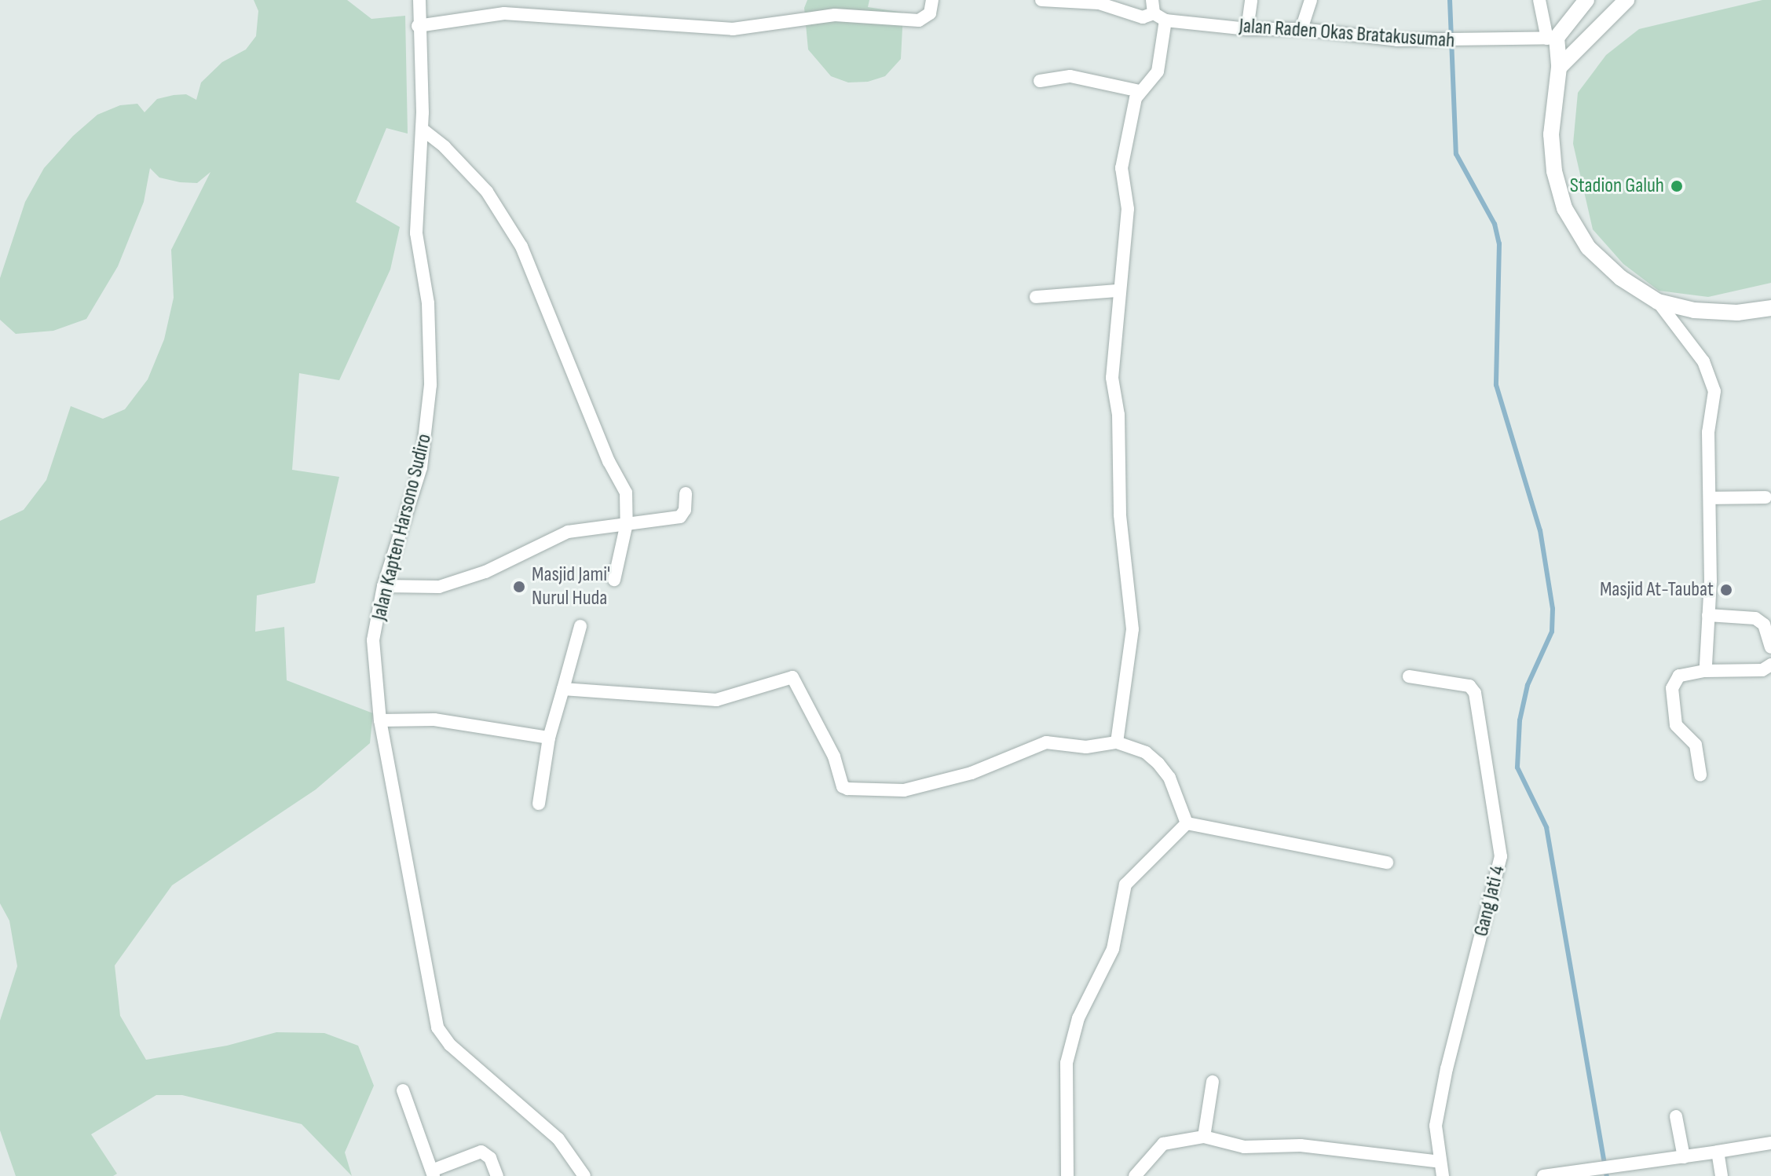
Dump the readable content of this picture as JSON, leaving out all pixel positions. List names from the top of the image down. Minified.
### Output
{"streets":{"street":["Jalan Raden Okas Bratakusumah","Jalan Kapten Harsono Sudiro","Gang Jati 4"]},"places":["Stadion Galuh","Masjid Jami' Nurul Huda","Masjid At-Taubat"]}
